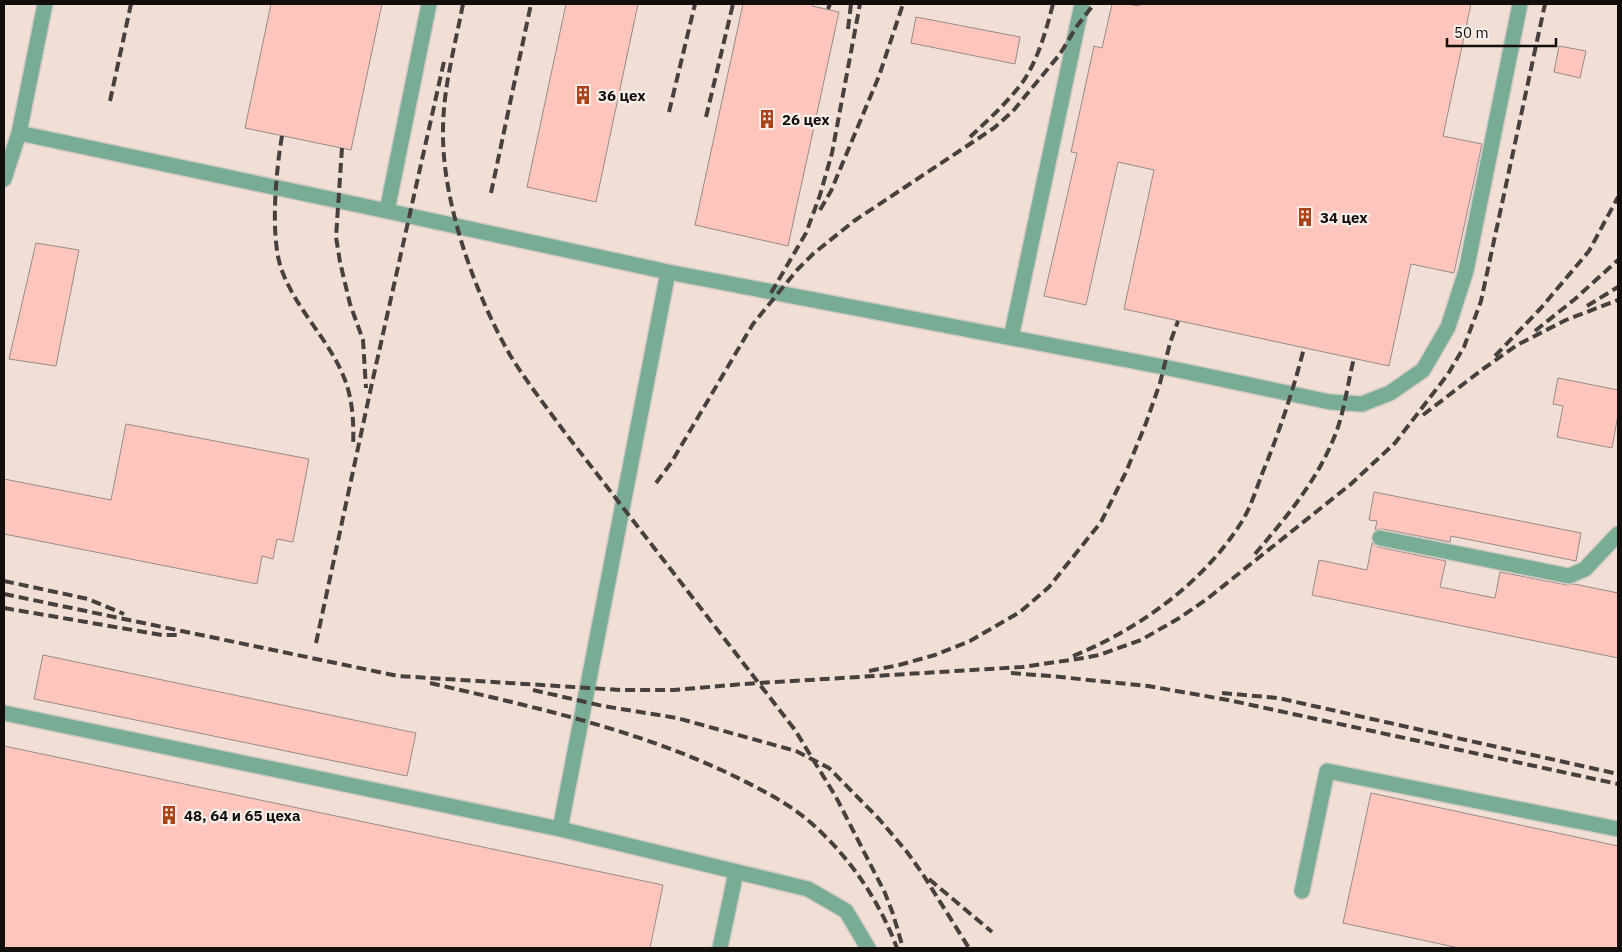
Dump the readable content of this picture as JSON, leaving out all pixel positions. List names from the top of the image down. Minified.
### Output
{"places":{"building":["36 цех","26 цех","34 цех","48, 64 и 65 цеха"]},"scale_bar":"50 m"}
